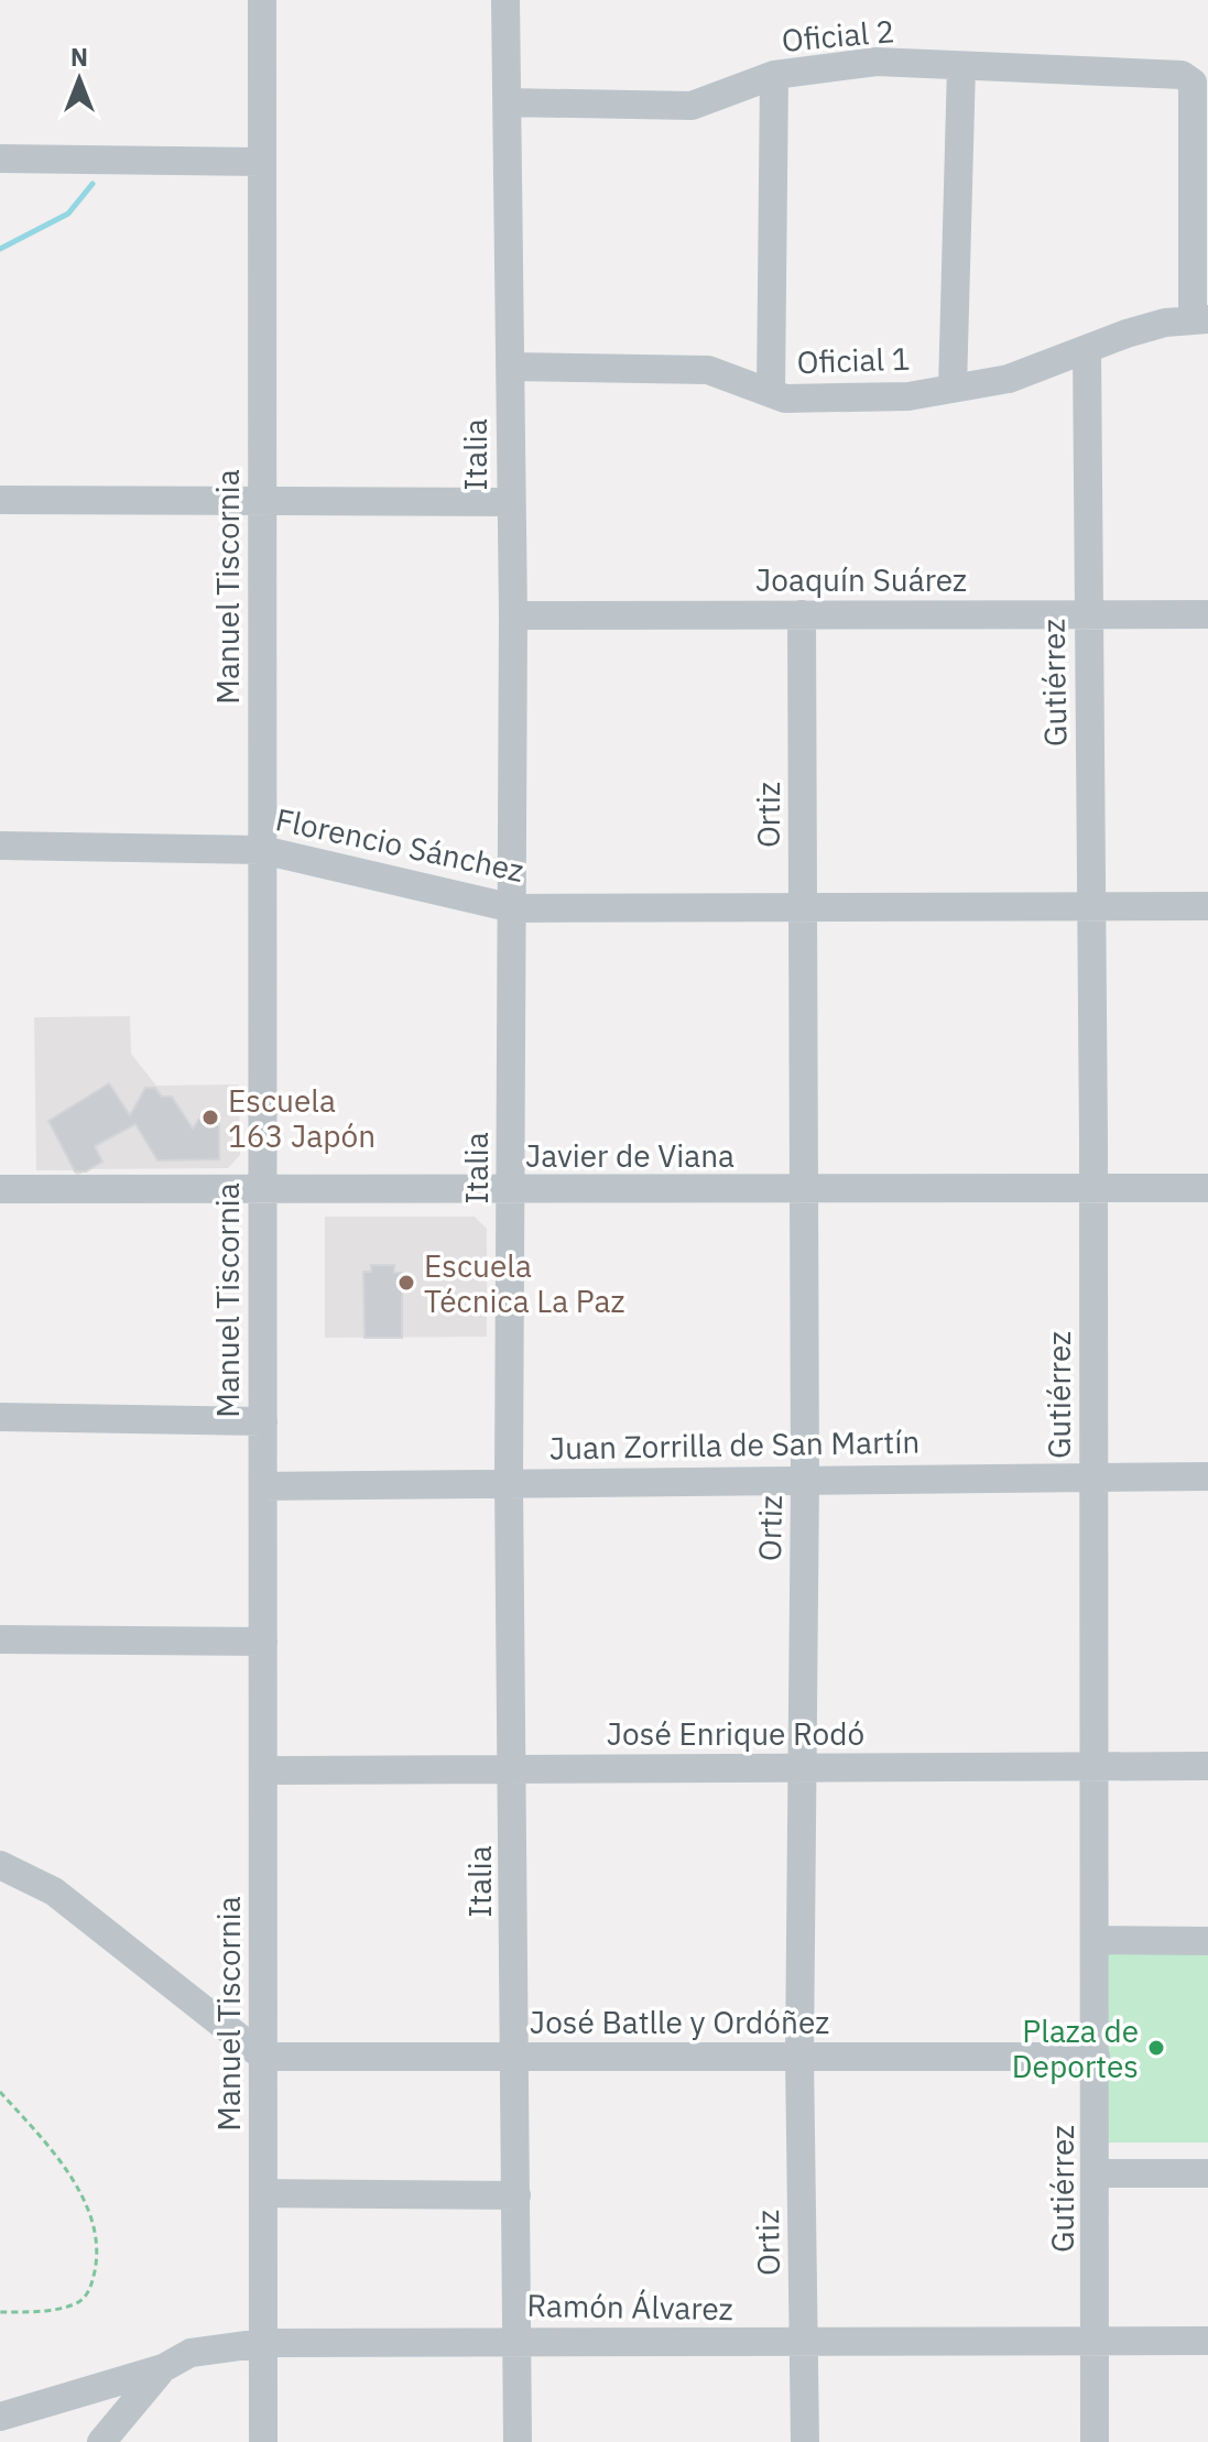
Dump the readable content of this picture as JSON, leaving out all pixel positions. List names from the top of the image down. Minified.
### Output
{"streets":{"street":["Oficial 2","Oficial 1","Italia","Joaquín Suárez","Manuel Tiscornia","Gutiérrez","Ortiz","Florencio Sánchez","Javier de Viana","Juan Zorrilla de San Martín","José Enrique Rodó","José Batlle y Ordóñez","Ramón Álvarez"]},"crossings":[["Oficial 2","Oficial 1"],["Oficial 2","Italia"],["Oficial 1","Italia"],["Oficial 1","Gutiérrez"],["Italia","Joaquín Suárez"],["Italia","Florencio Sánchez"],["Italia","Javier de Viana"],["Italia","Juan Zorrilla de San Martín"],["Italia","José Enrique Rodó"],["Italia","José Batlle y Ordóñez"],["Italia","Ramón Álvarez"],["Joaquín Suárez","Gutiérrez"],["Joaquín Suárez","Ortiz"],["Manuel Tiscornia","Florencio Sánchez"],["Manuel Tiscornia","Javier de Viana"],["Manuel Tiscornia","Juan Zorrilla de San Martín"],["Manuel Tiscornia","José Enrique Rodó"],["Manuel Tiscornia","José Batlle y Ordóñez"],["Manuel Tiscornia","Ramón Álvarez"],["Gutiérrez","Florencio Sánchez"],["Gutiérrez","Javier de Viana"],["Gutiérrez","Juan Zorrilla de San Martín"],["Gutiérrez","José Enrique Rodó"],["Gutiérrez","José Batlle y Ordóñez"],["Gutiérrez","Ramón Álvarez"],["Ortiz","Florencio Sánchez"],["Ortiz","Javier de Viana"],["Ortiz","Juan Zorrilla de San Martín"],["Ortiz","José Enrique Rodó"],["Ortiz","José Batlle y Ordóñez"],["Ortiz","Ramón Álvarez"]],"places":["Escuela 163 Japón","Escuela Técnica La Paz","Plaza de Deportes"],"north":"top"}
